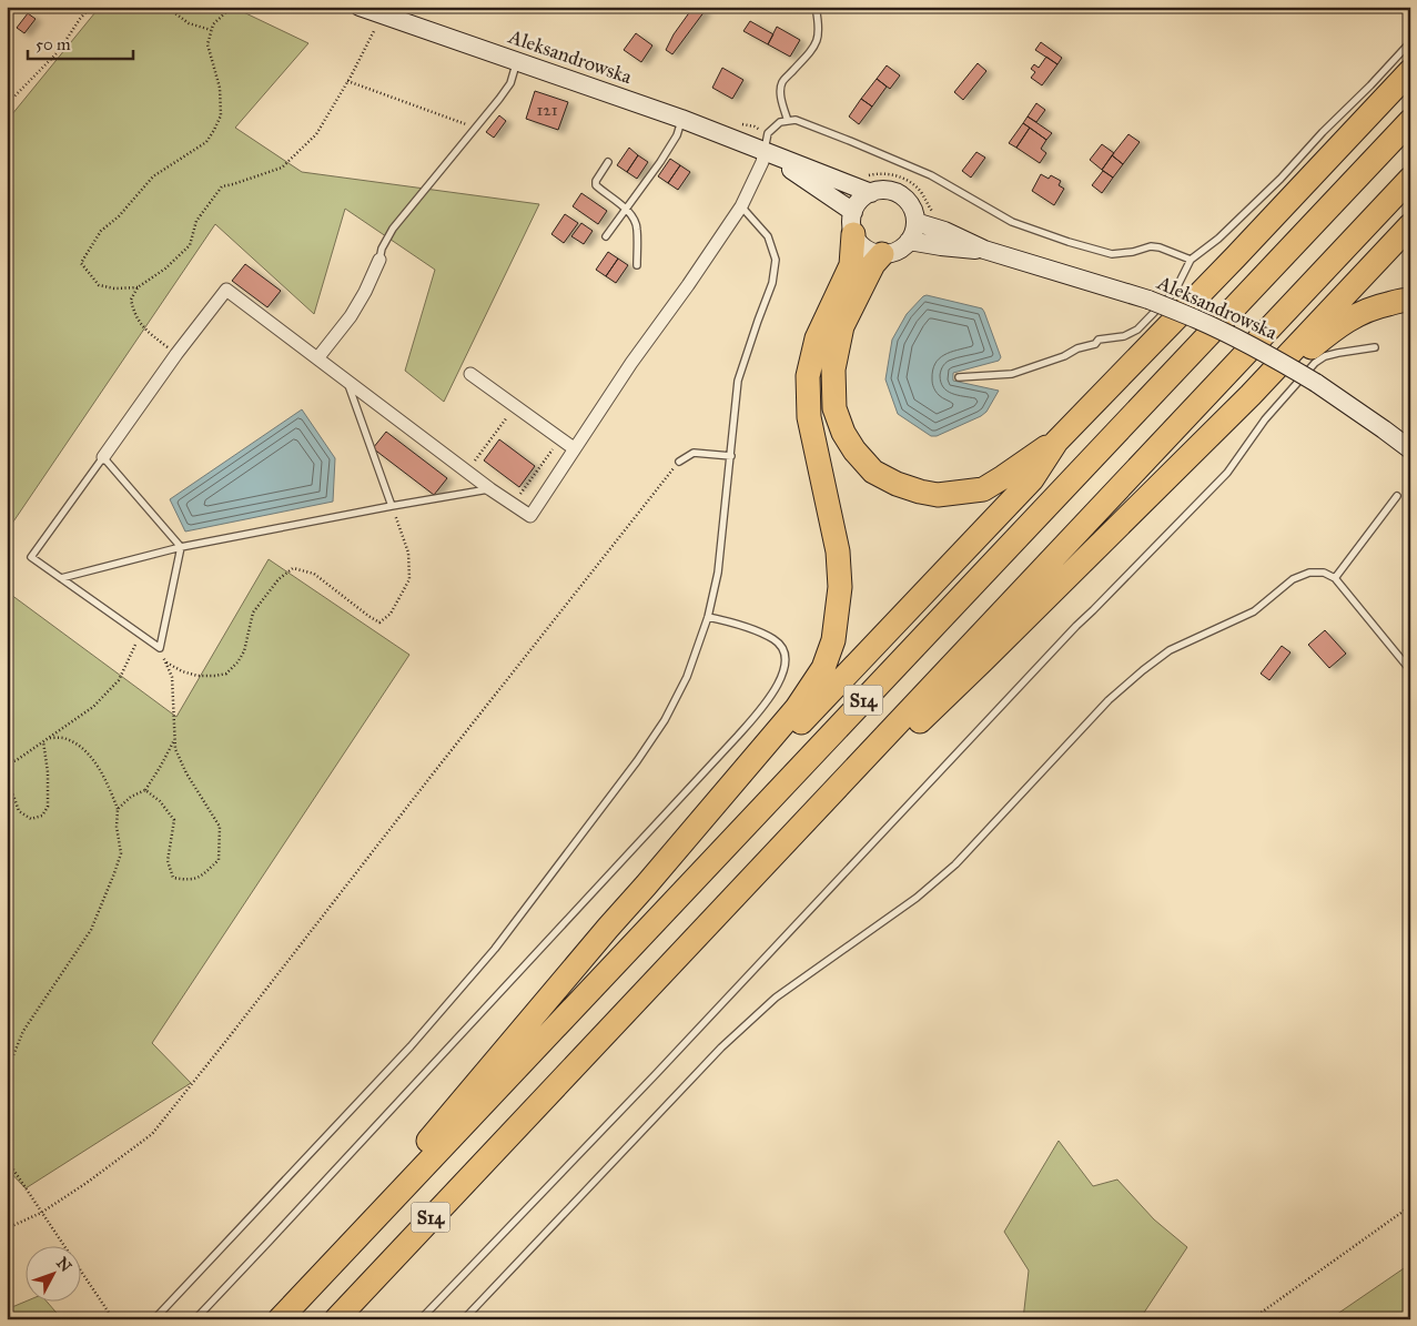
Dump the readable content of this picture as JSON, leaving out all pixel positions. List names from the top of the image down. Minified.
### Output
{"streets":{"highway":["S14"],"main road":["Aleksandrowska"]},"house_numbers":["121"],"scale_bar":"50 m","north":"top right"}
